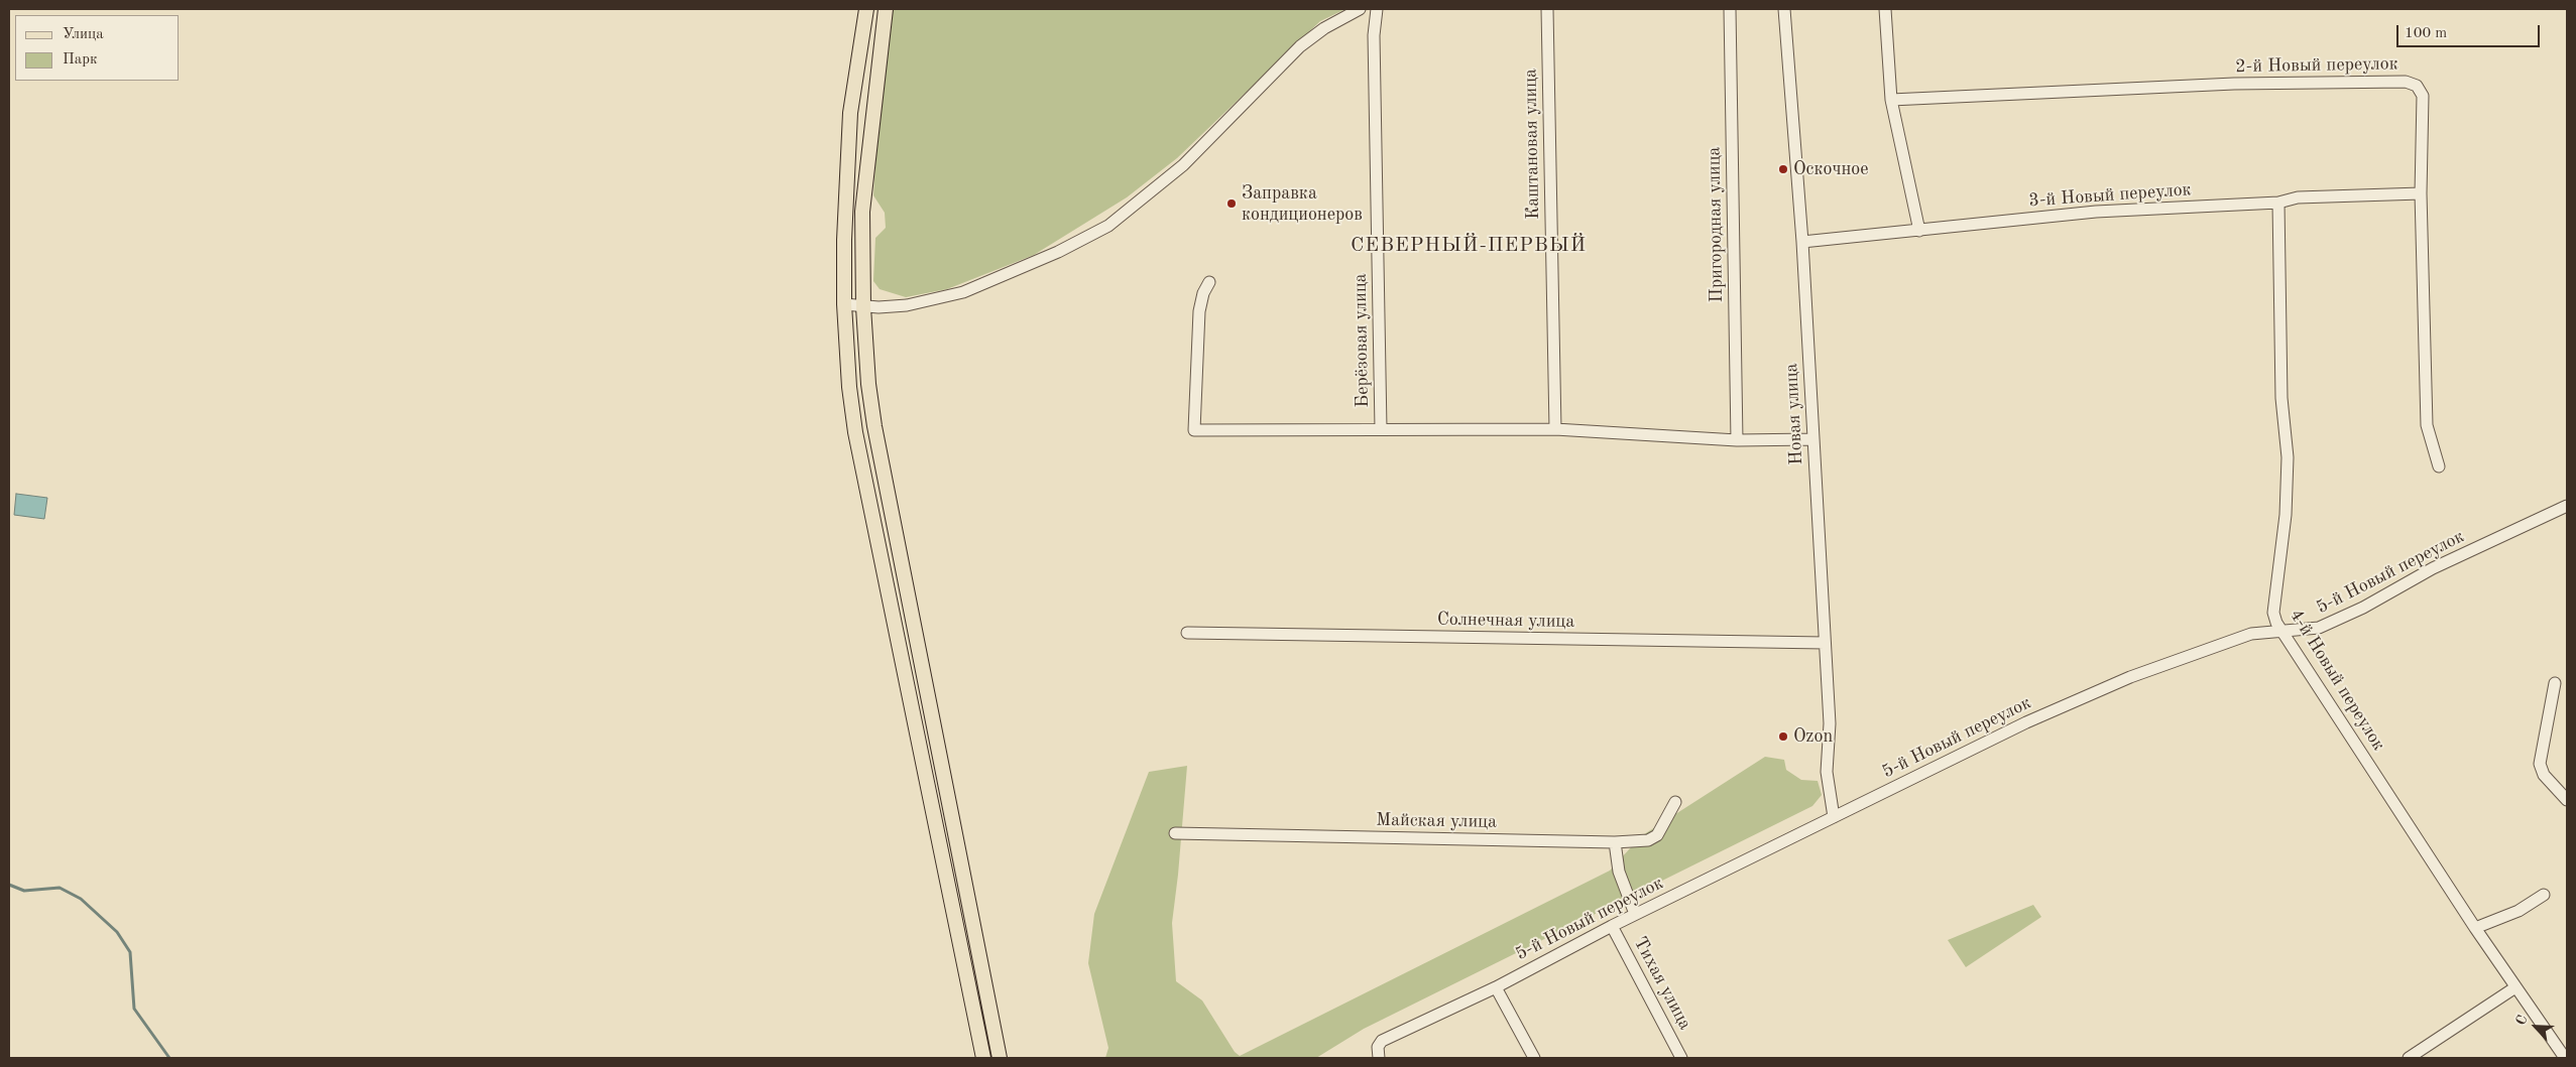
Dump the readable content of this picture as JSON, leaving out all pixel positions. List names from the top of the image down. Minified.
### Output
{"streets":{"street":["2-й Новый переулок","Каштановая улица","3-й Новый переулок","Пригородная улица","Берёзовая улица","Новая улица","5-й Новый переулок","Солнечная улица","4-й Новый переулок","Майская улица","Тихая улица"]},"crossings":[["2-й Новый переулок","3-й Новый переулок"],["3-й Новый переулок","Новая улица"],["3-й Новый переулок","4-й Новый переулок"],["Новая улица","5-й Новый переулок"],["Новая улица","Солнечная улица"],["5-й Новый переулок","4-й Новый переулок"],["5-й Новый переулок","Тихая улица"]],"districts":["СЕВЕРНЫЙ-ПЕРВЫЙ"],"places":["Оскочное","Заправка кондиционеров","Ozon"],"legend":["Улица","Парк"],"scale_bar":"100 m","north":"top left"}
